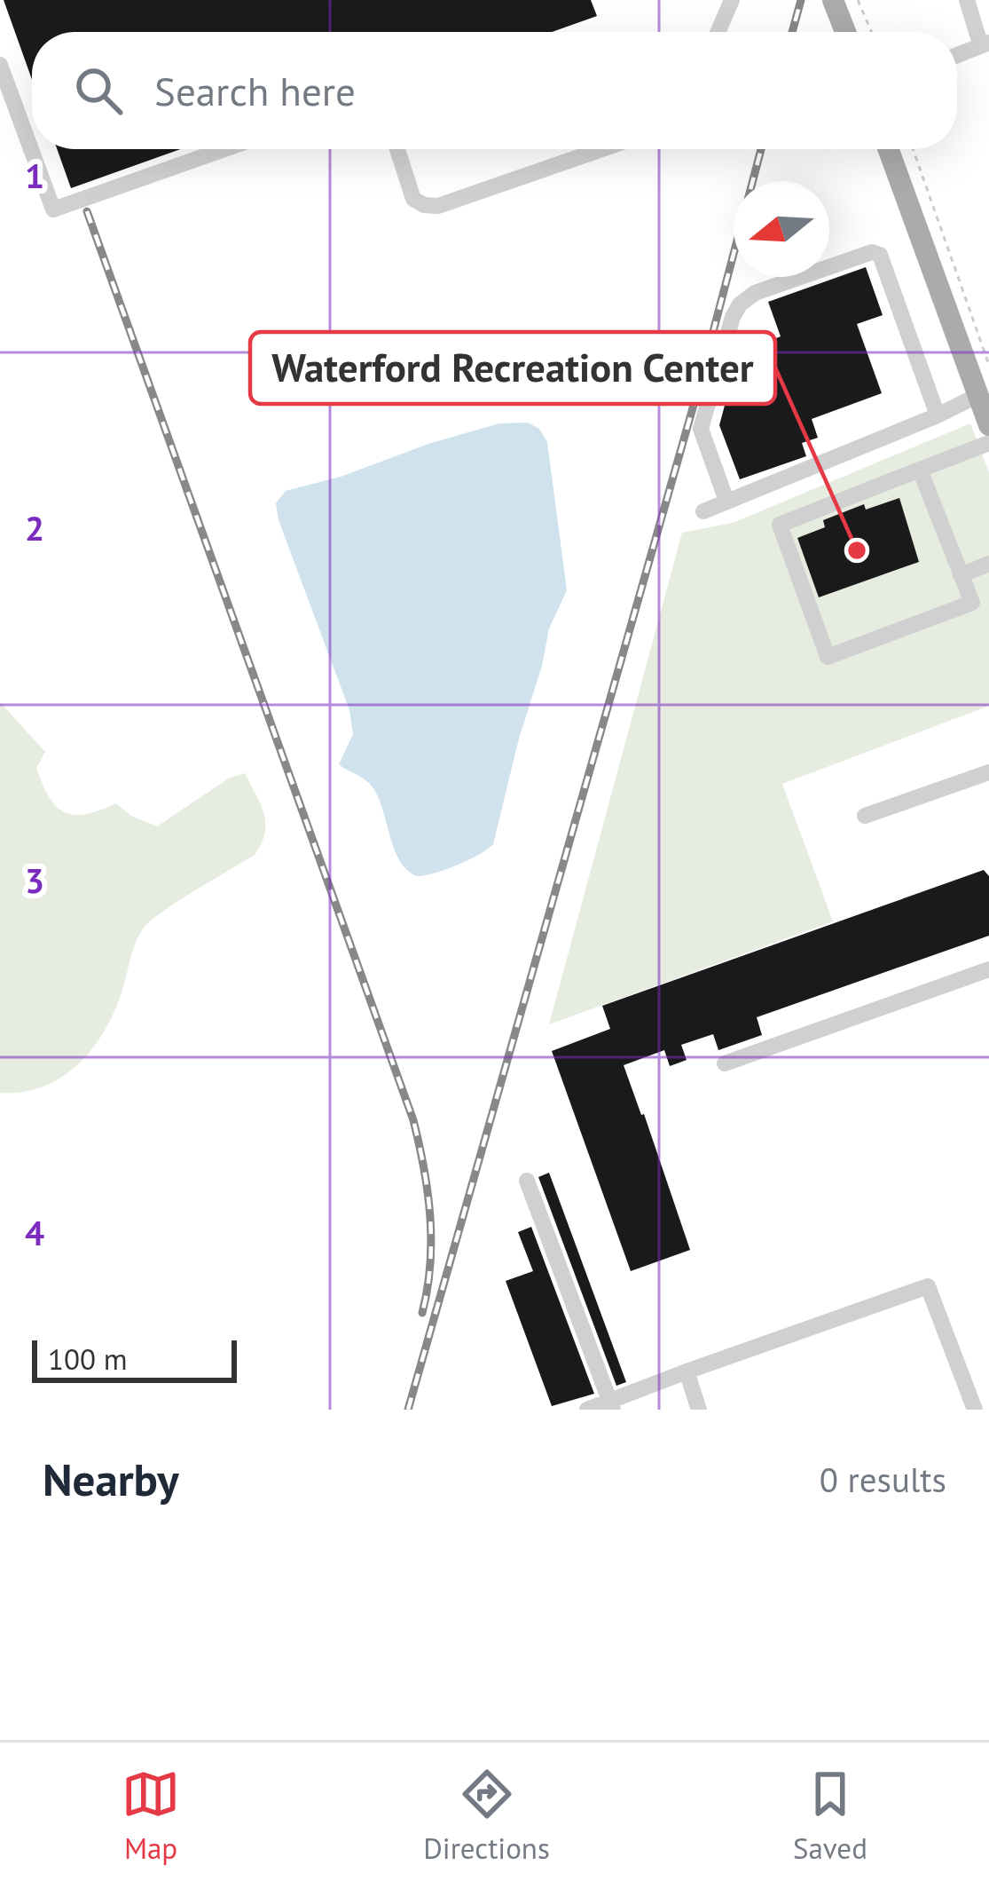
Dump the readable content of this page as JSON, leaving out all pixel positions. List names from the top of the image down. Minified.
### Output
{"places":["Waterford Recreation Center"],"scale_bar":"100 m","north":"left","page":{"search":"Search here","scale":"100 m","heading":["Nearby","0 results"],"nav":["Map","Directions","Saved"]},"grid":{"rows":["1","2","3","4"]}}
